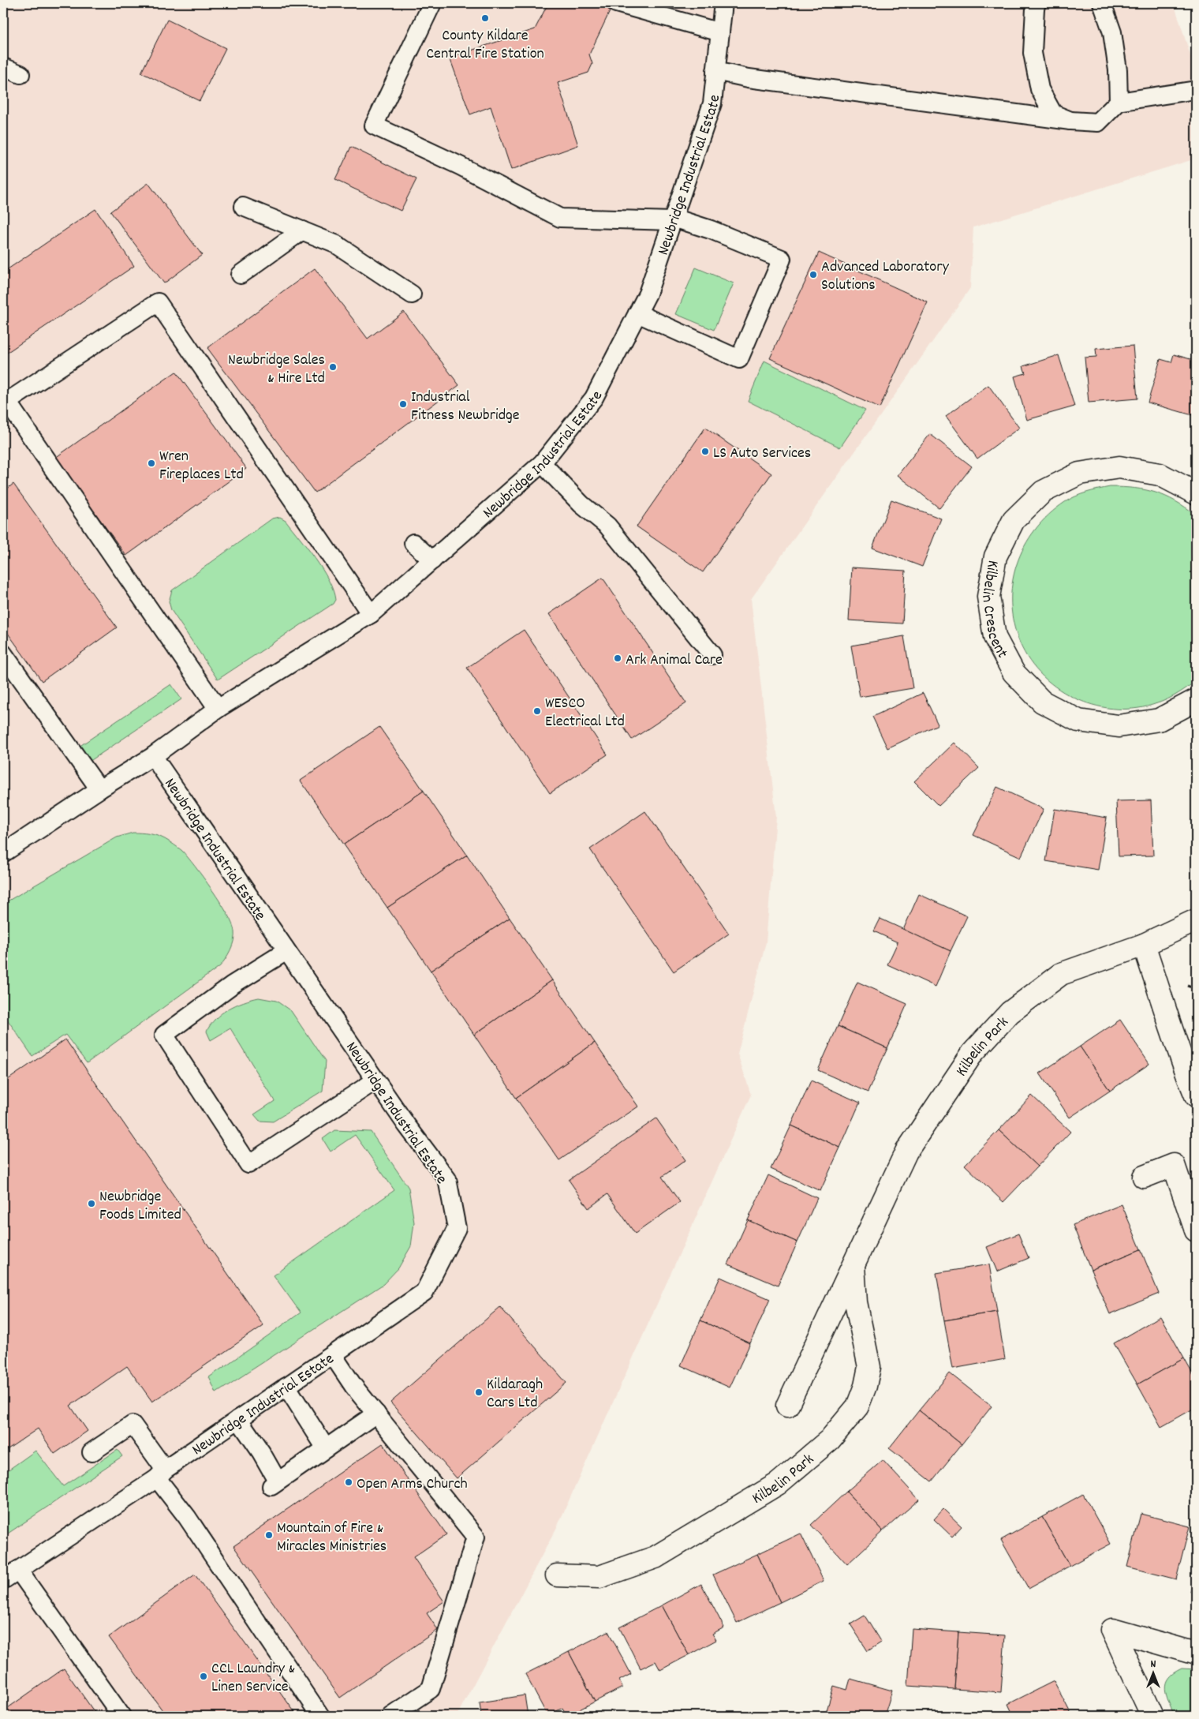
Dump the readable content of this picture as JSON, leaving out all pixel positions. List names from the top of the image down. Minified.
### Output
{"streets":{"street":["Kilbelin Crescent","Kilbelin Park"],"lane":["Newbridge Industrial Estate"]},"places":["County Kildare Central Fire Station","Advanced Laboratory Solutions","Newbridge Sales & Hire Ltd","Industrial Fitness Newbridge","LS Auto Services","Wren Fireplaces Ltd","Ark Animal Care","WESCO Electrical Ltd","Newbridge Foods Limited","Kildaragh Cars Ltd","Open Arms Church","Mountain of Fire & Miracles Ministries","CCL Laundry & Linen Service"],"north":"top"}
